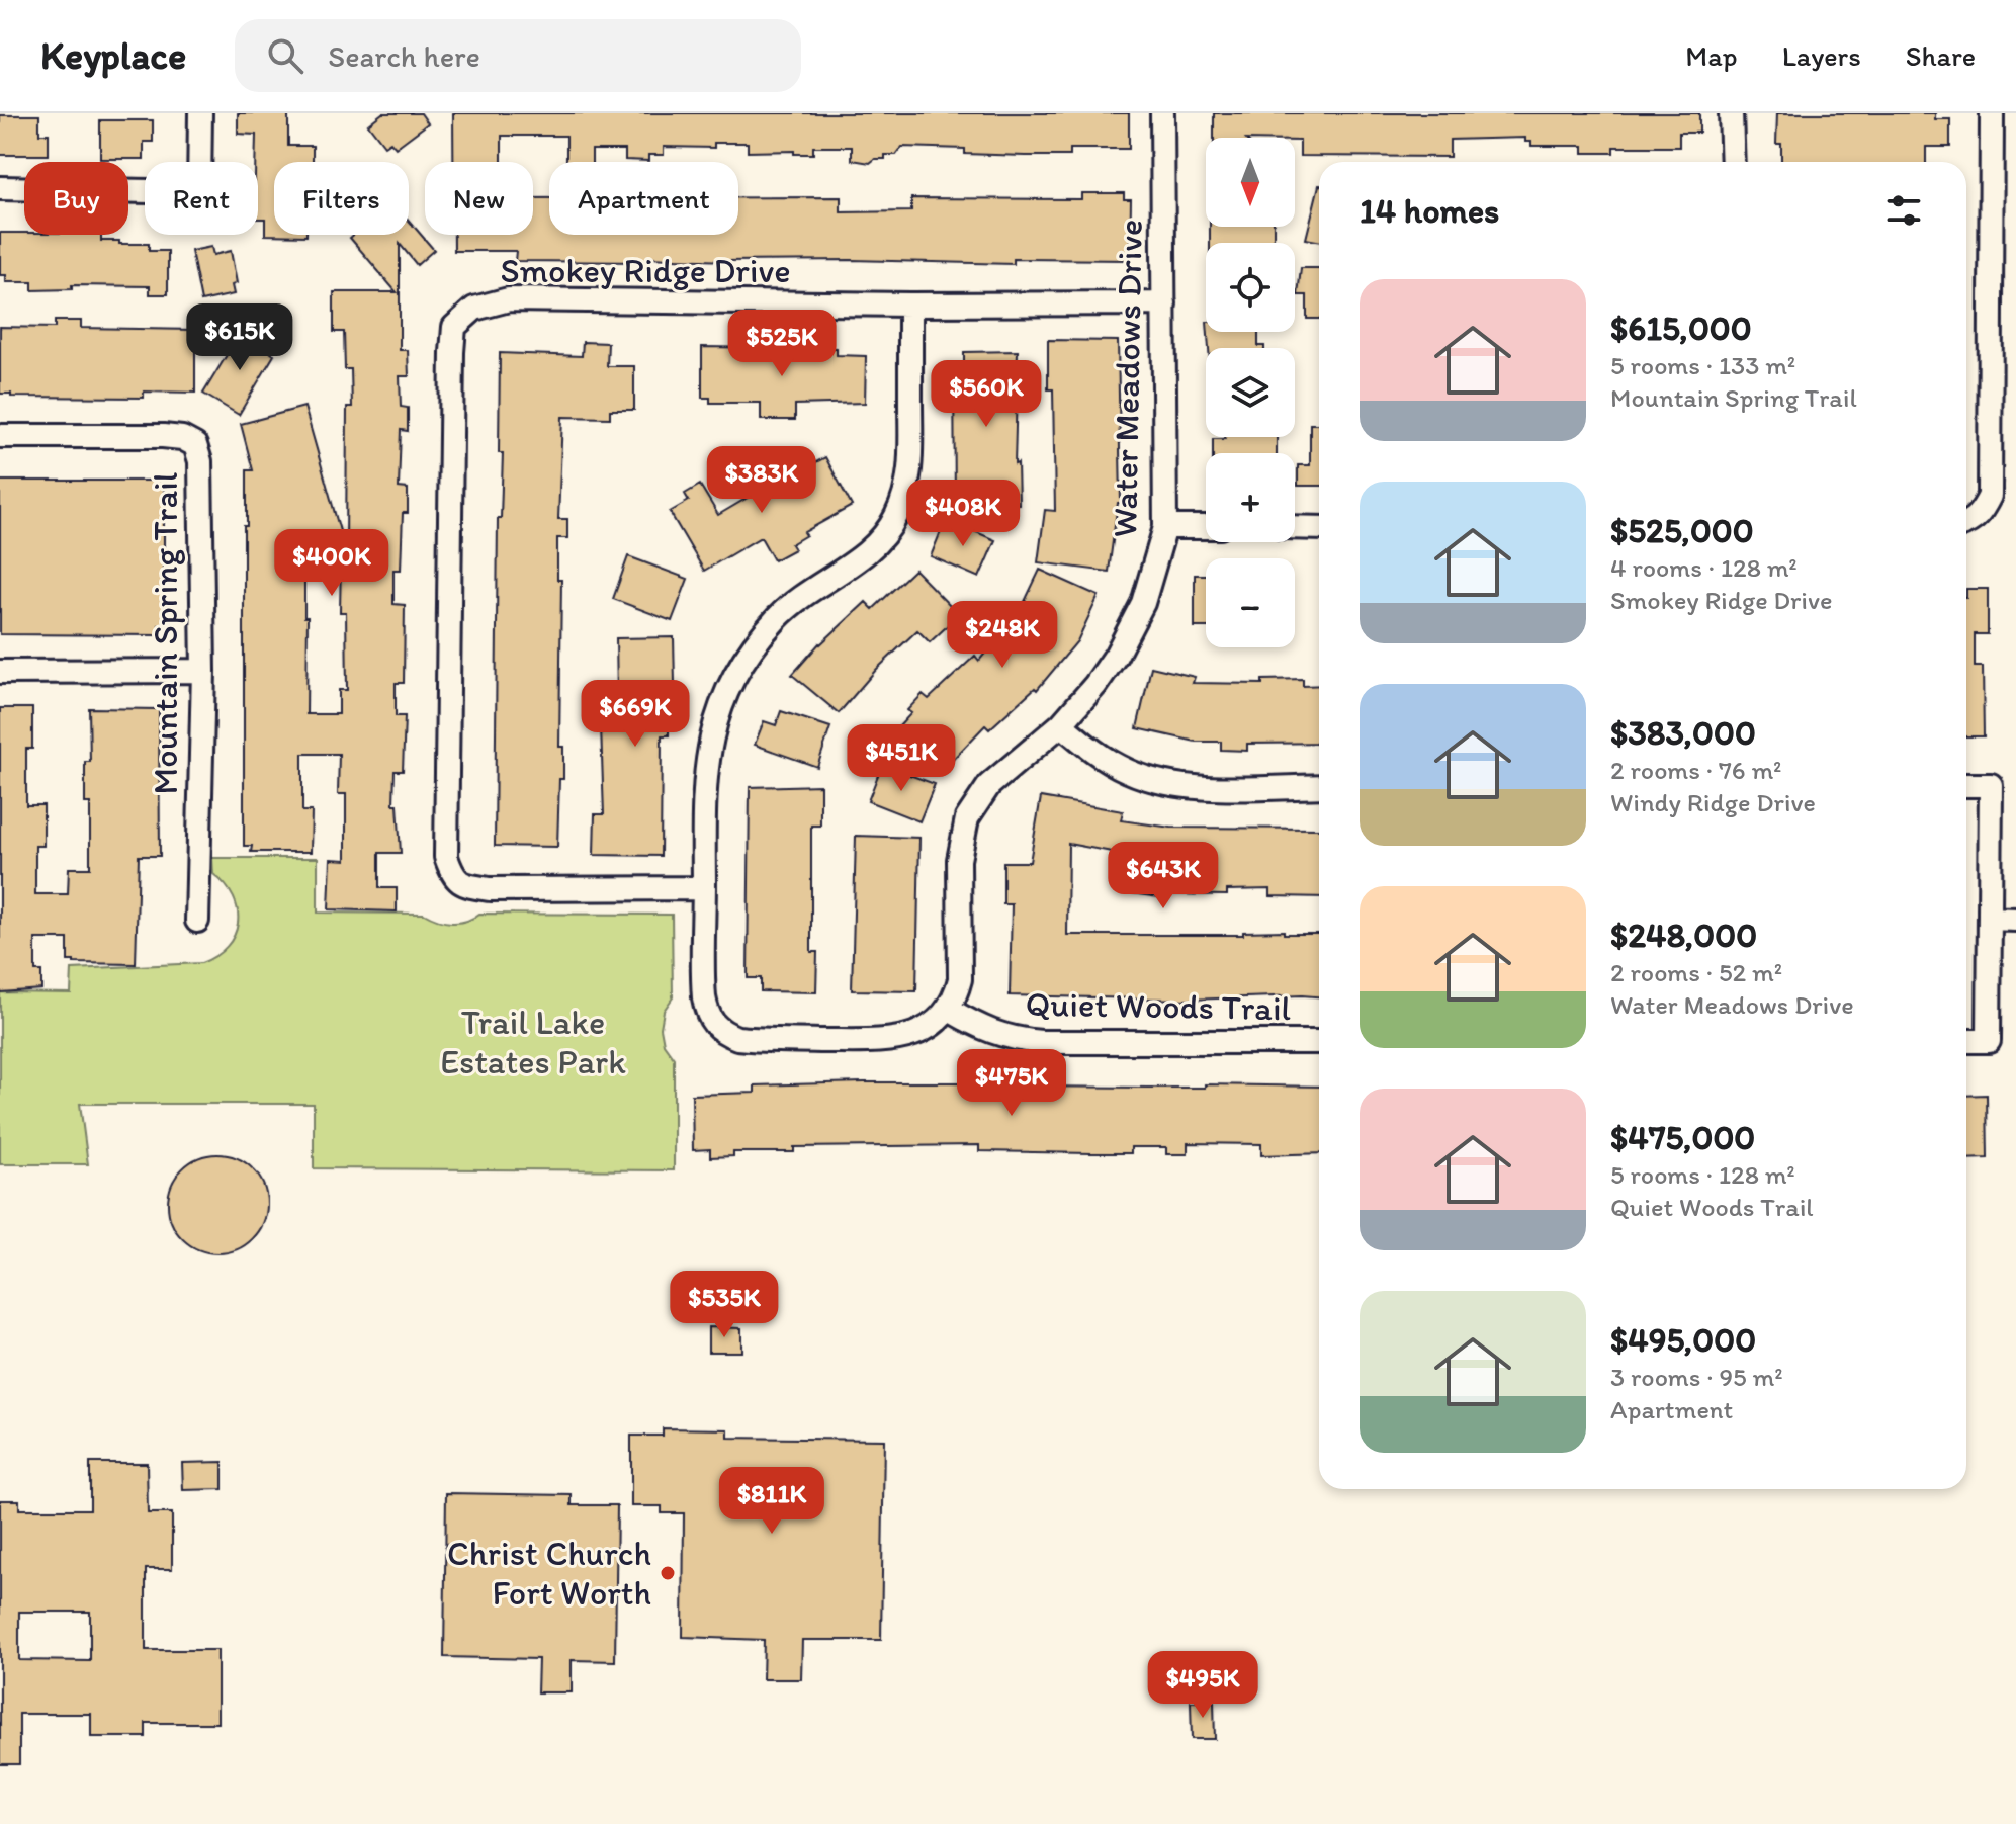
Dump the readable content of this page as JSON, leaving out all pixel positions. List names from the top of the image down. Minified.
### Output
{"streets":{"street":["Smokey Ridge Drive","Water Meadows Drive","Mountain Spring Trail","Quiet Woods Trail"]},"crossings":[["Smokey Ridge Drive","Water Meadows Drive"],["Water Meadows Drive","Quiet Woods Trail"]],"parks":["Trail Lake Estates Park"],"places":["Christ Church Fort Worth"],"north":"bottom","page":{"header":"Keyplace","search":"Search here","nav":["Map","Layers","Share"],"map_buttons":["+","−"],"chip":["Buy","Rent","Filters","New","Apartment"],"heading":"14 homes","list":[{"name":"$615,000","note":"5 rooms · 133 m² · Mountain Spring Trail"},{"name":"$525,000","note":"4 rooms · 128 m² · Smokey Ridge Drive"},{"name":"$383,000","note":"2 rooms · 76 m² · Windy Ridge Drive"},{"name":"$248,000","note":"2 rooms · 52 m² · Water Meadows Drive"},{"name":"$475,000","note":"5 rooms · 128 m² · Quiet Woods Trail"},{"name":"$495,000","note":"3 rooms · 95 m² · Apartment"}],"price":["$615K","$525K","$560K","$383K","$408K","$400K","$248K","$669K","$451K","$643K","$475K","$535K","$811K","$495K"]}}
